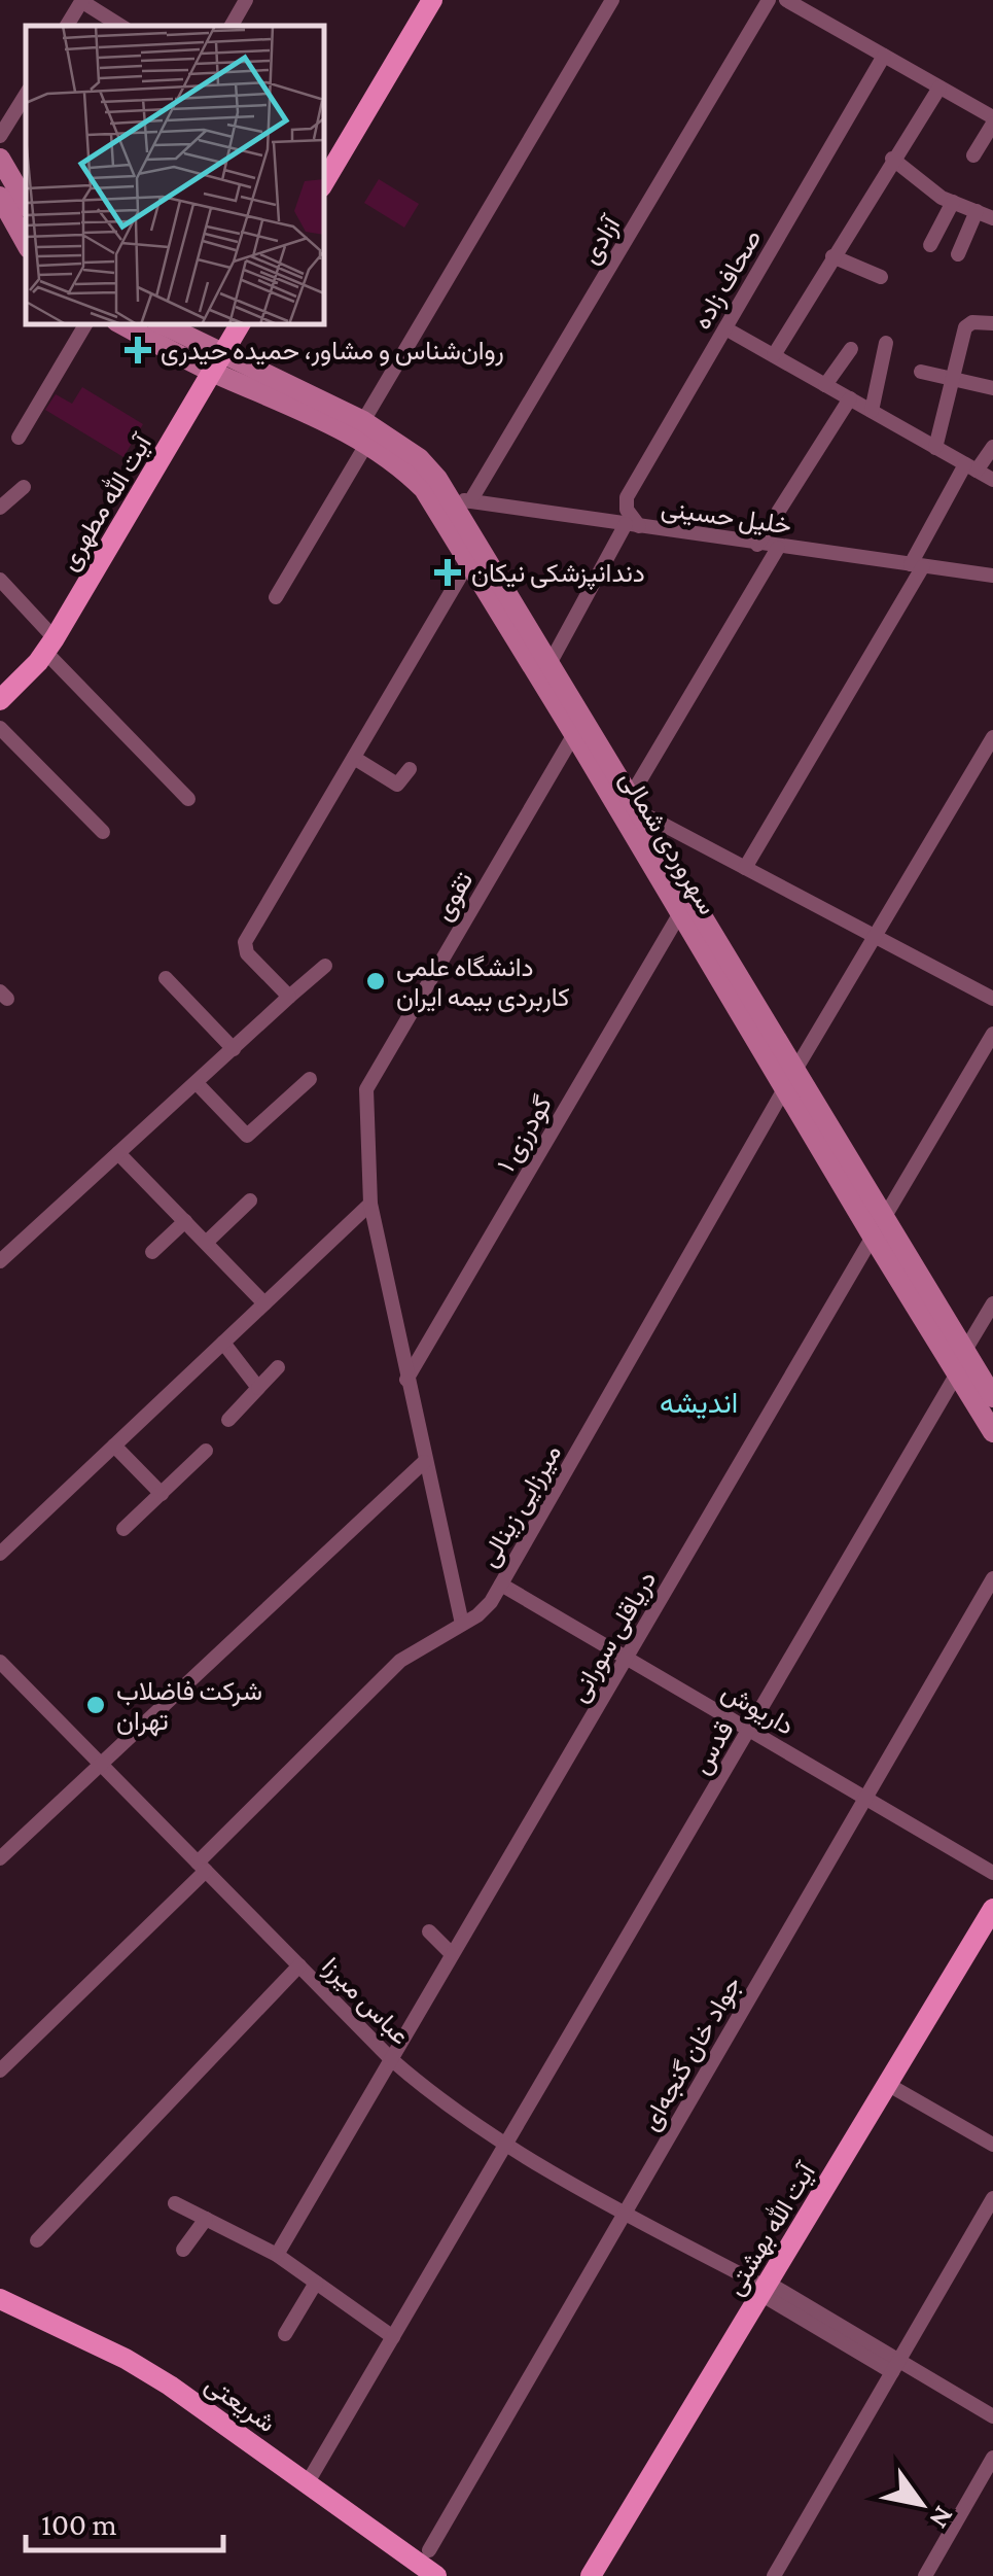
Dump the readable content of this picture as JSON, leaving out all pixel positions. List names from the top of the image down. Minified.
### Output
{"streets":{"main road":["آیت الله مطهری","سهروردی شمالی","آیت الله بهشتی","شریعتی"],"street":["آزادی","صحاف زاده","خلیل حسینی","تقوی","گودرزی ۱","میرزایی زینالی","دریاقلی سورانی","داریوش","قدس","عباس میرزا","جواد خان گنجه‌ای"]},"crossings":[["آزادی","خلیل حسینی"],["آزادی","سهروردی شمالی"],["آیت الله مطهری","سهروردی شمالی"],["خلیل حسینی","سهروردی شمالی"],["سهروردی شمالی","تقوی"],["سهروردی شمالی","گودرزی ۱"],["سهروردی شمالی","میرزایی زینالی"],["سهروردی شمالی","دریاقلی سورانی"],["سهروردی شمالی","قدس"],["تقوی","گودرزی ۱"],["تقوی","میرزایی زینالی"],["میرزایی زینالی","داریوش"],["میرزایی زینالی","عباس میرزا"],["دریاقلی سورانی","داریوش"],["دریاقلی سورانی","عباس میرزا"],["داریوش","قدس"],["داریوش","جواد خان گنجه‌ای"],["قدس","عباس میرزا"],["قدس","شریعتی"],["عباس میرزا","جواد خان گنجه‌ای"],["عباس میرزا","آیت الله بهشتی"],["جواد خان گنجه‌ای","شریعتی"]],"districts":["اندیشه"],"places":{"health":["روان‌شناس و مشاور، حمیده حیدری","دندانپزشکی نیکان"],"other":["دانشگاه علمی کاربردی بیمه ایران","شرکت فاضلاب تهران"]},"scale_bar":"100 m","north":"bottom right"}
